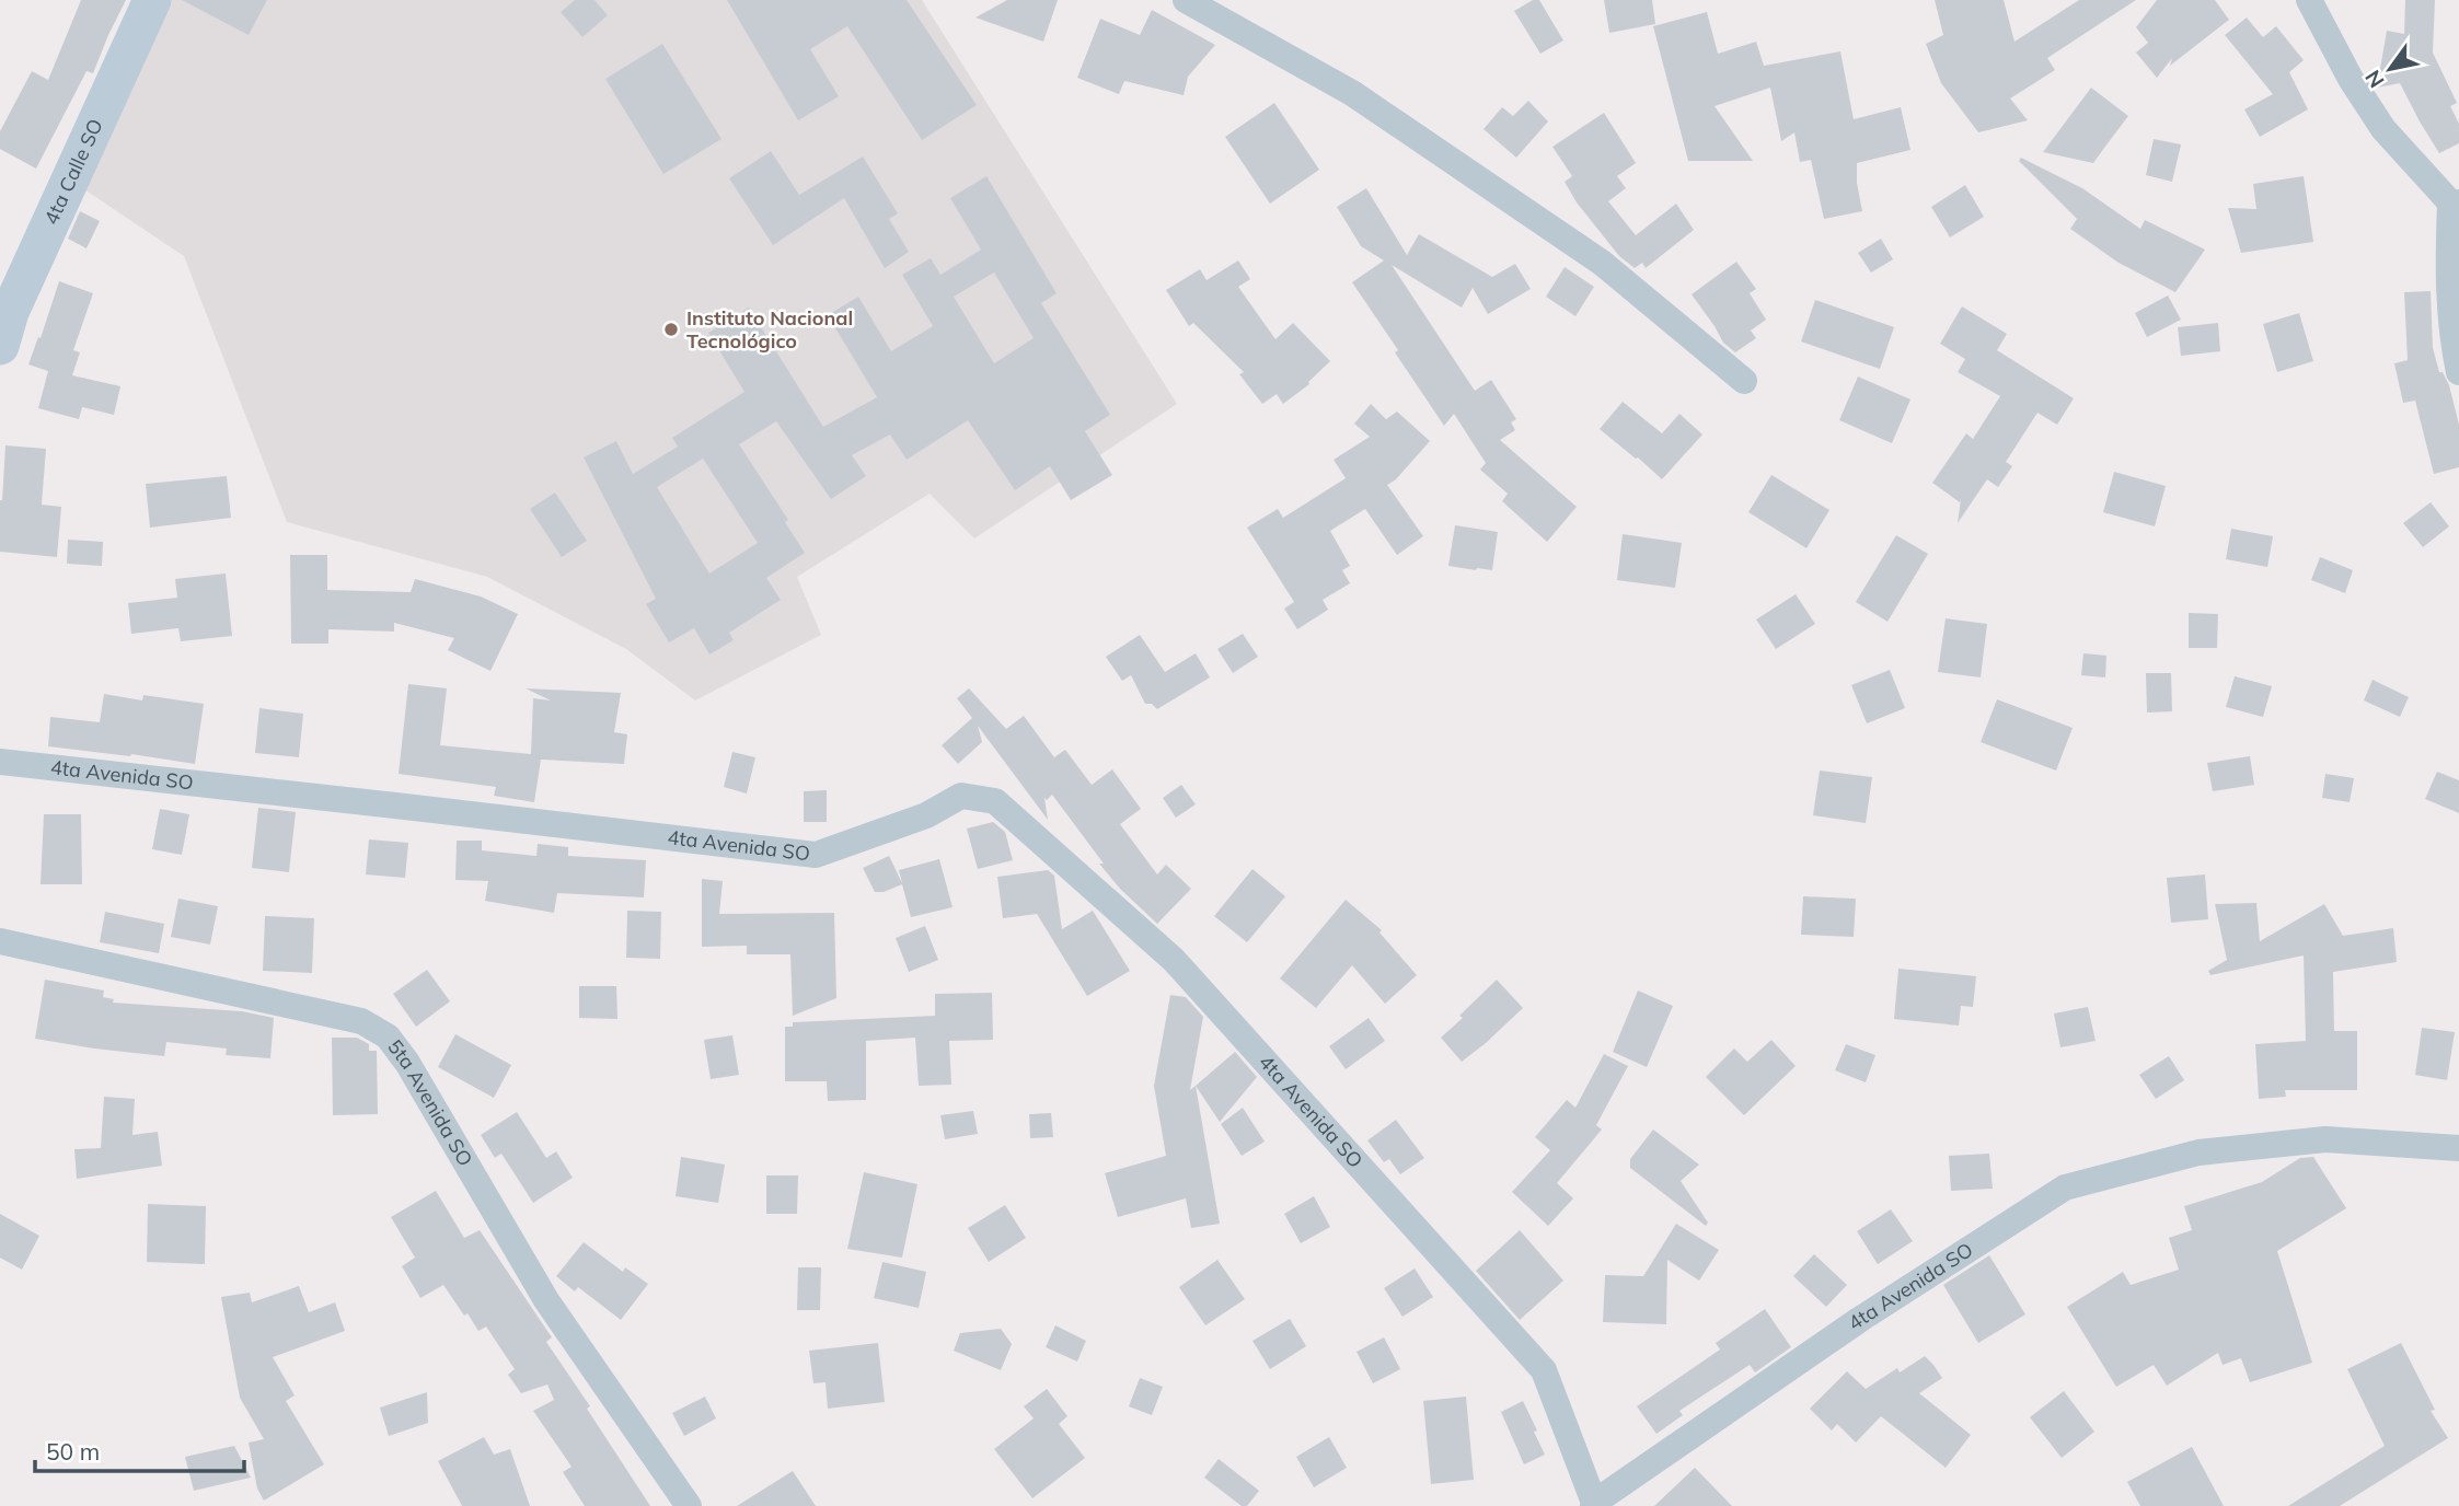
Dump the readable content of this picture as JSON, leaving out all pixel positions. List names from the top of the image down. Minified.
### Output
{"streets":{"street":["4ta Calle SO","4ta Avenida SO","5ta Avenida SO"]},"places":["Instituto Nacional Tecnológico"],"scale_bar":"50 m","north":"bottom left"}
